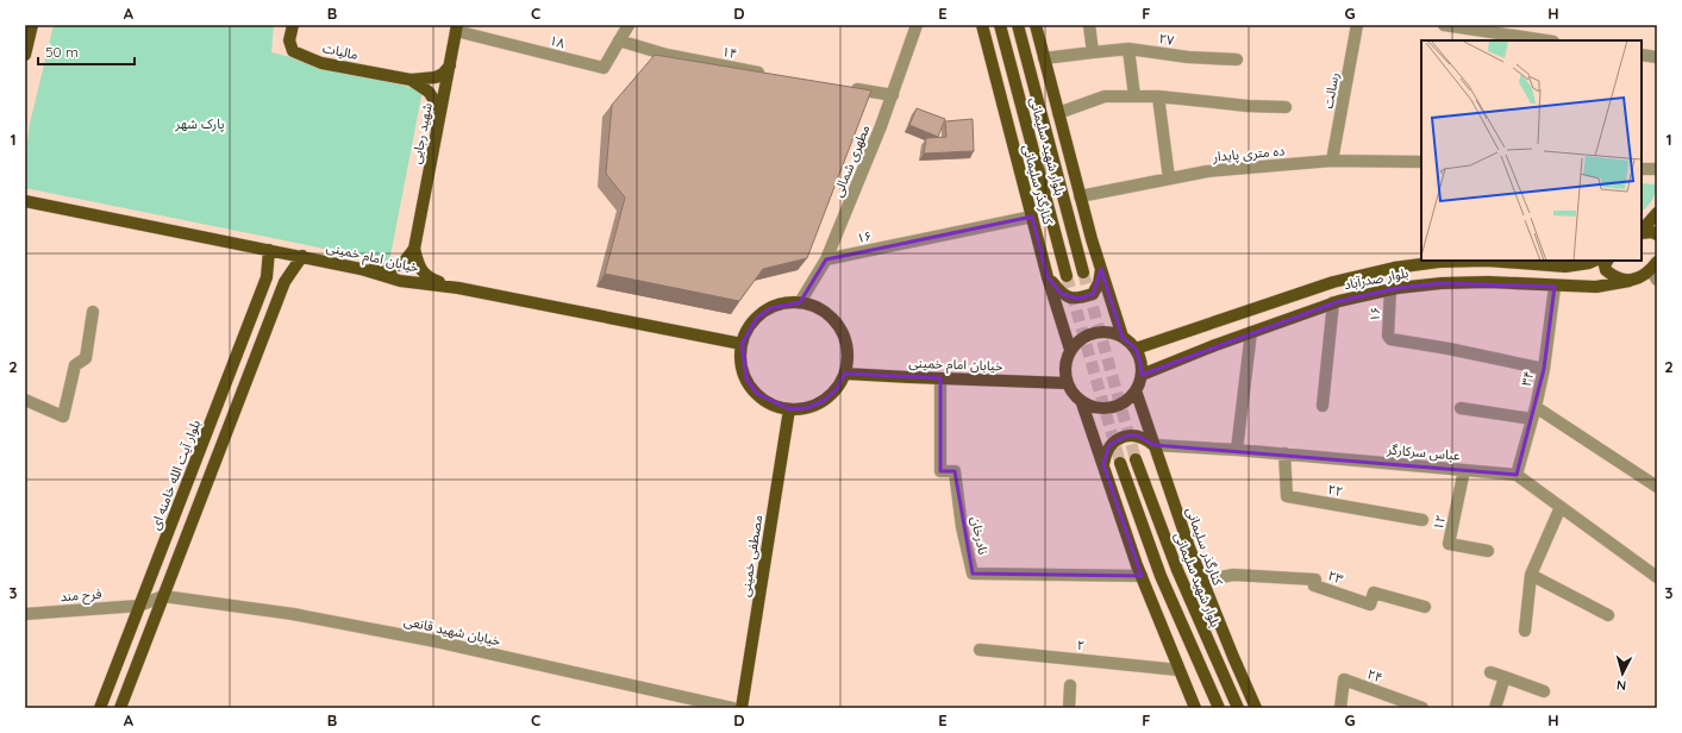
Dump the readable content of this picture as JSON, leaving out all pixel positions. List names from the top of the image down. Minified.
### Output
{"streets":{"main road":["مالیات","شهید رجایی","بلوار شهید سلیمانی","کنارگذر سلیمانی","خیابان امام خمینی","بلوار صدرآباد","بلوار آیت الله خامنه ای","مصطفی خمینی"],"street":["۲۷","۱۸","۱۴","رسالت","ده متری پایدار","مطهری شمالی","۱۶","۳۴","عباس سرکارگر","۲۲","۱۲","نادرخان","۲۳","فرح مند","خیابان شهید قانعی","۲","۲۴"]},"crossings":[["۱۸","۱۴"],["۱۸","شهید رجایی"],["رسالت","ده متری پایدار"],["مطهری شمالی","۱۶"],["مطهری شمالی","خیابان امام خمینی"],["مطهری شمالی","مصطفی خمینی"],["کنارگذر سلیمانی","۱۶"],["کنارگذر سلیمانی","خیابان امام خمینی"],["کنارگذر سلیمانی","بلوار صدرآباد"],["کنارگذر سلیمانی","عباس سرکارگر"],["کنارگذر سلیمانی","۲۳"],["۱۶","بلوار صدرآباد"],["۱۶","۳۴"],["خیابان امام خمینی","بلوار صدرآباد"],["خیابان امام خمینی","بلوار آیت الله خامنه ای"],["خیابان امام خمینی","نادرخان"],["خیابان امام خمینی","مصطفی خمینی"],["بلوار صدرآباد","۳۴"],["۳۴","عباس سرکارگر"],["عباس سرکارگر","۲۲"],["عباس سرکارگر","۱۲"],["بلوار آیت الله خامنه ای","فرح مند"],["فرح مند","خیابان شهید قانعی"]],"parks":["پارک شهر"],"scale_bar":"50 m","north":"bottom","grid":{"columns":["A","B","C","D","E","F","G","H"],"rows":["1","2","3"]}}
